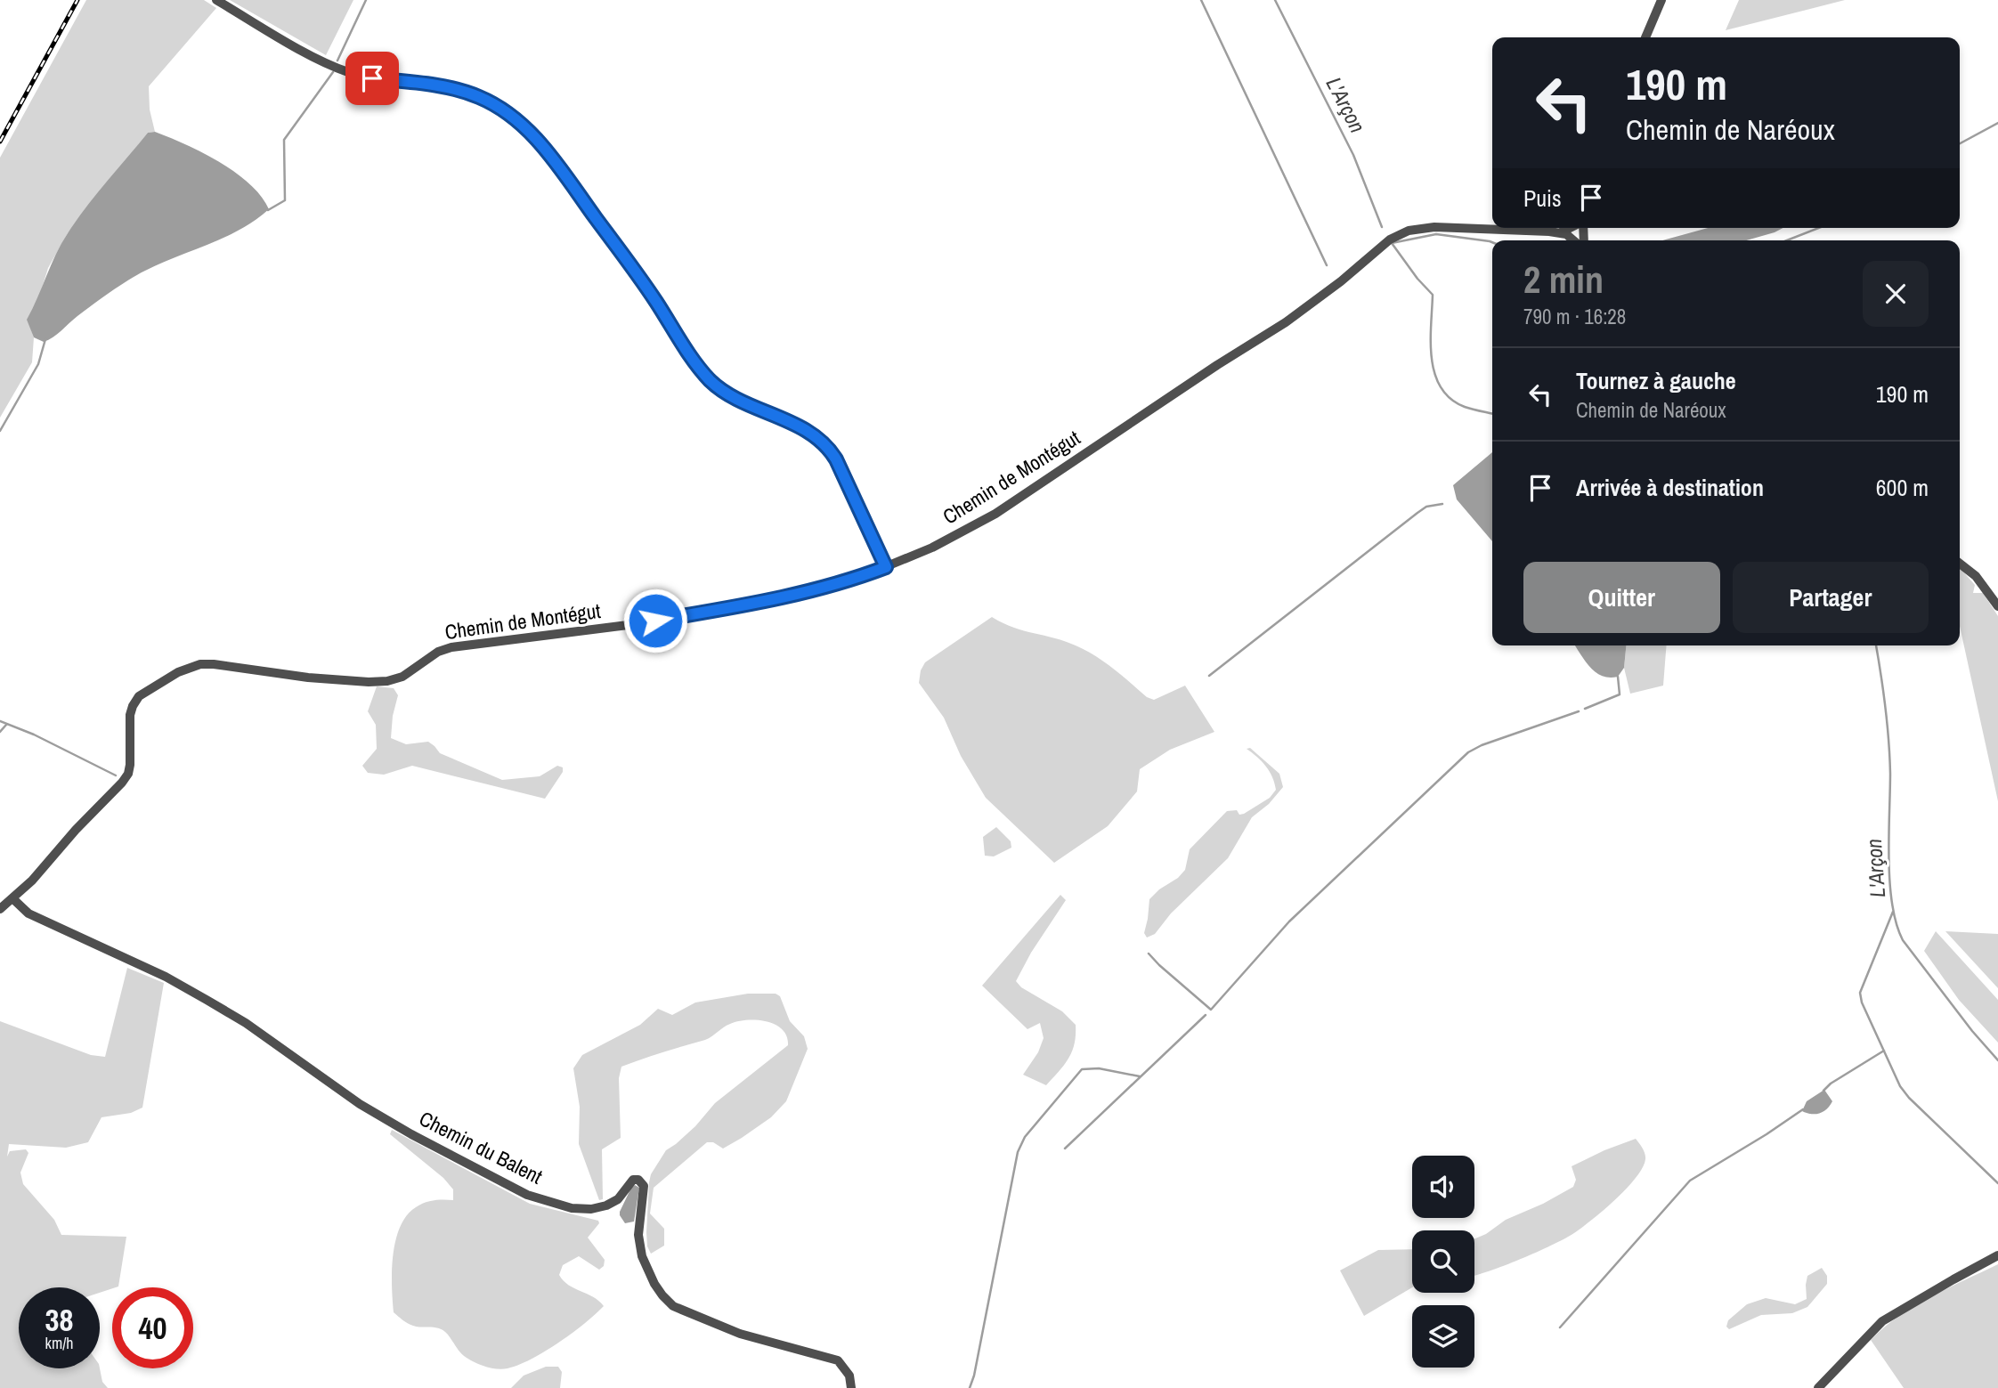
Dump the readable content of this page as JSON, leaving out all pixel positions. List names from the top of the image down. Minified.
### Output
{"streets":{"street":["Chemin de Montégut","Chemin du Balent"]},"crossings":[["Chemin de Montégut","Chemin du Balent"]],"water":["L'Arçon"],"page":{"turn":["190 m","Chemin de Naréoux"],"then":"Puis","heading":["2 min","790 m · 16:28"],"list":[{"name":"Tournez à gauche","note":"Chemin de Naréoux","value":"190 m"},{"name":"Arrivée à destination","value":"600 m"}],"buttons":["Quitter","Partager"],"speed":"38 km/h","limit":"40"}}
